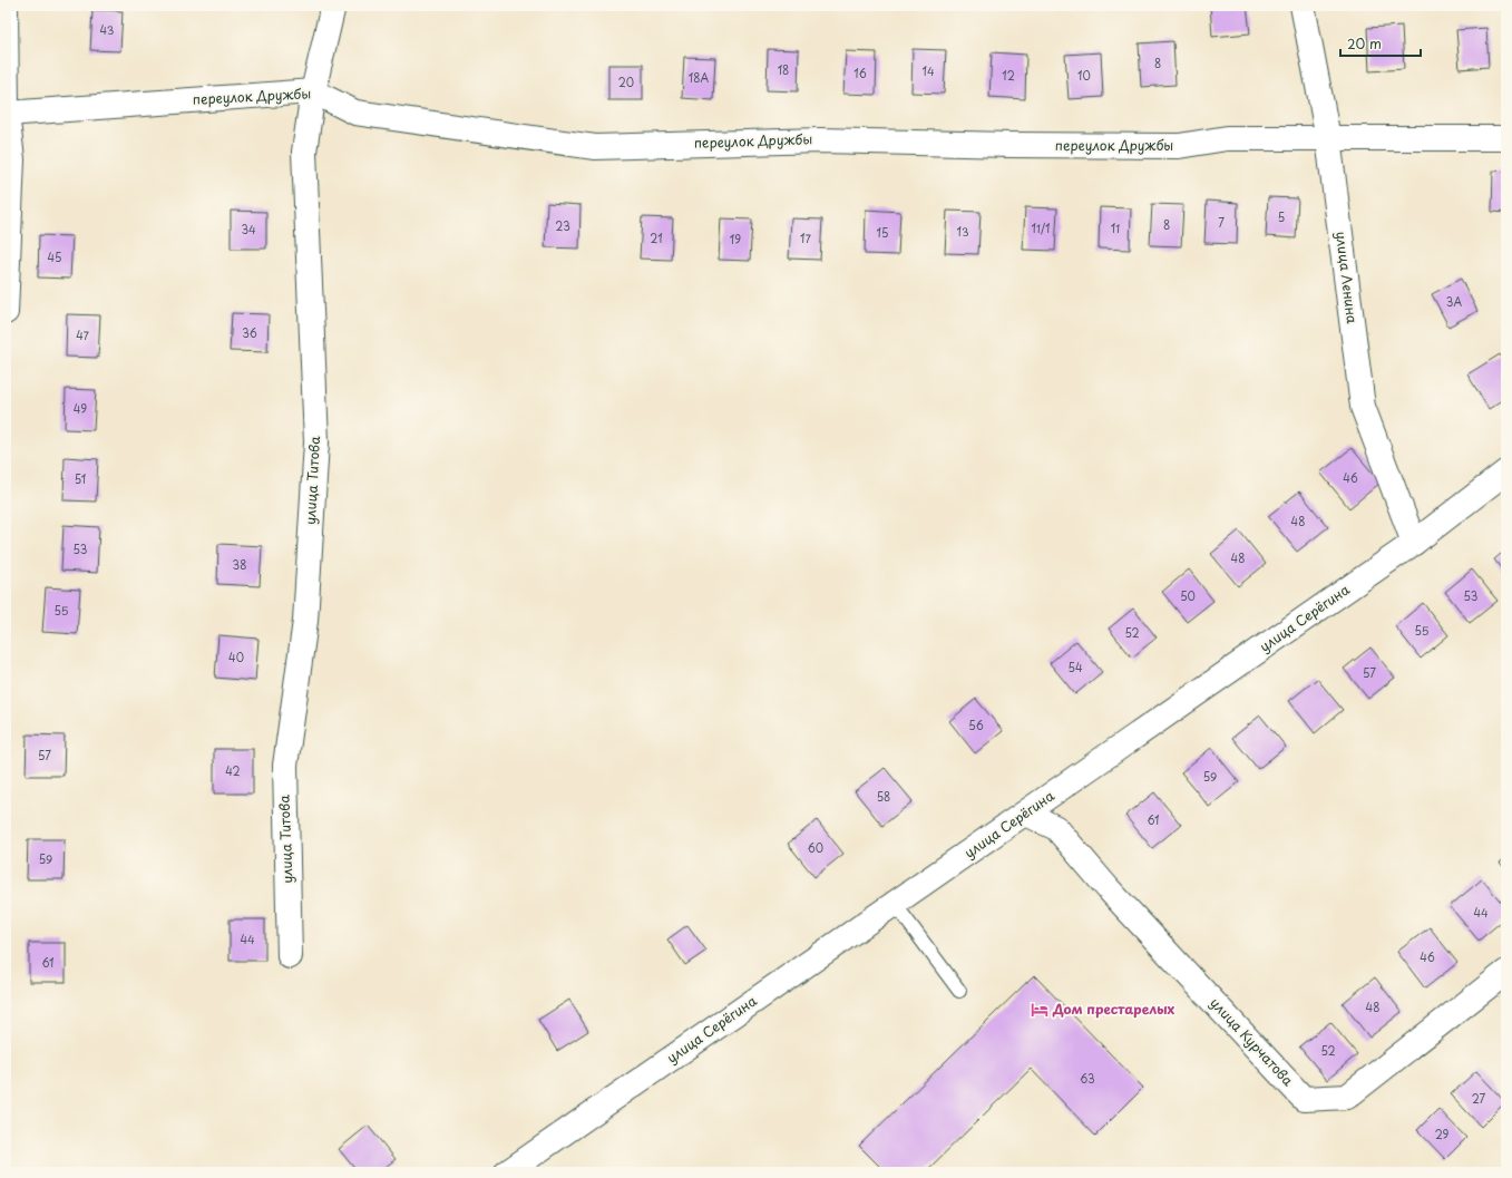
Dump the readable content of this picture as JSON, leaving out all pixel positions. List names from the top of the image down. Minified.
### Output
{"streets":{"street":["переулок Дружбы","улица Ленина","улица Титова","улица Серёгина","улица Курчатова"]},"crossings":[["переулок Дружбы","улица Ленина"],["переулок Дружбы","улица Титова"],["улица Ленина","улица Серёгина"],["улица Серёгина","улица Курчатова"]],"places":{"hotel":["Дом престарелых"]},"house_numbers":["43","8","18","14","16","12","10","18А","20","5","7","8","23","11/1","11","34","13","15","21","17","19","45","3А","36","47","49","46","51","48","53","48","38","50","53","55","55","52","40","54","57","56","57","42","59","58","61","60","59","44","44","46","61","48","52","63","27","29"],"scale_bar":"20 m"}
